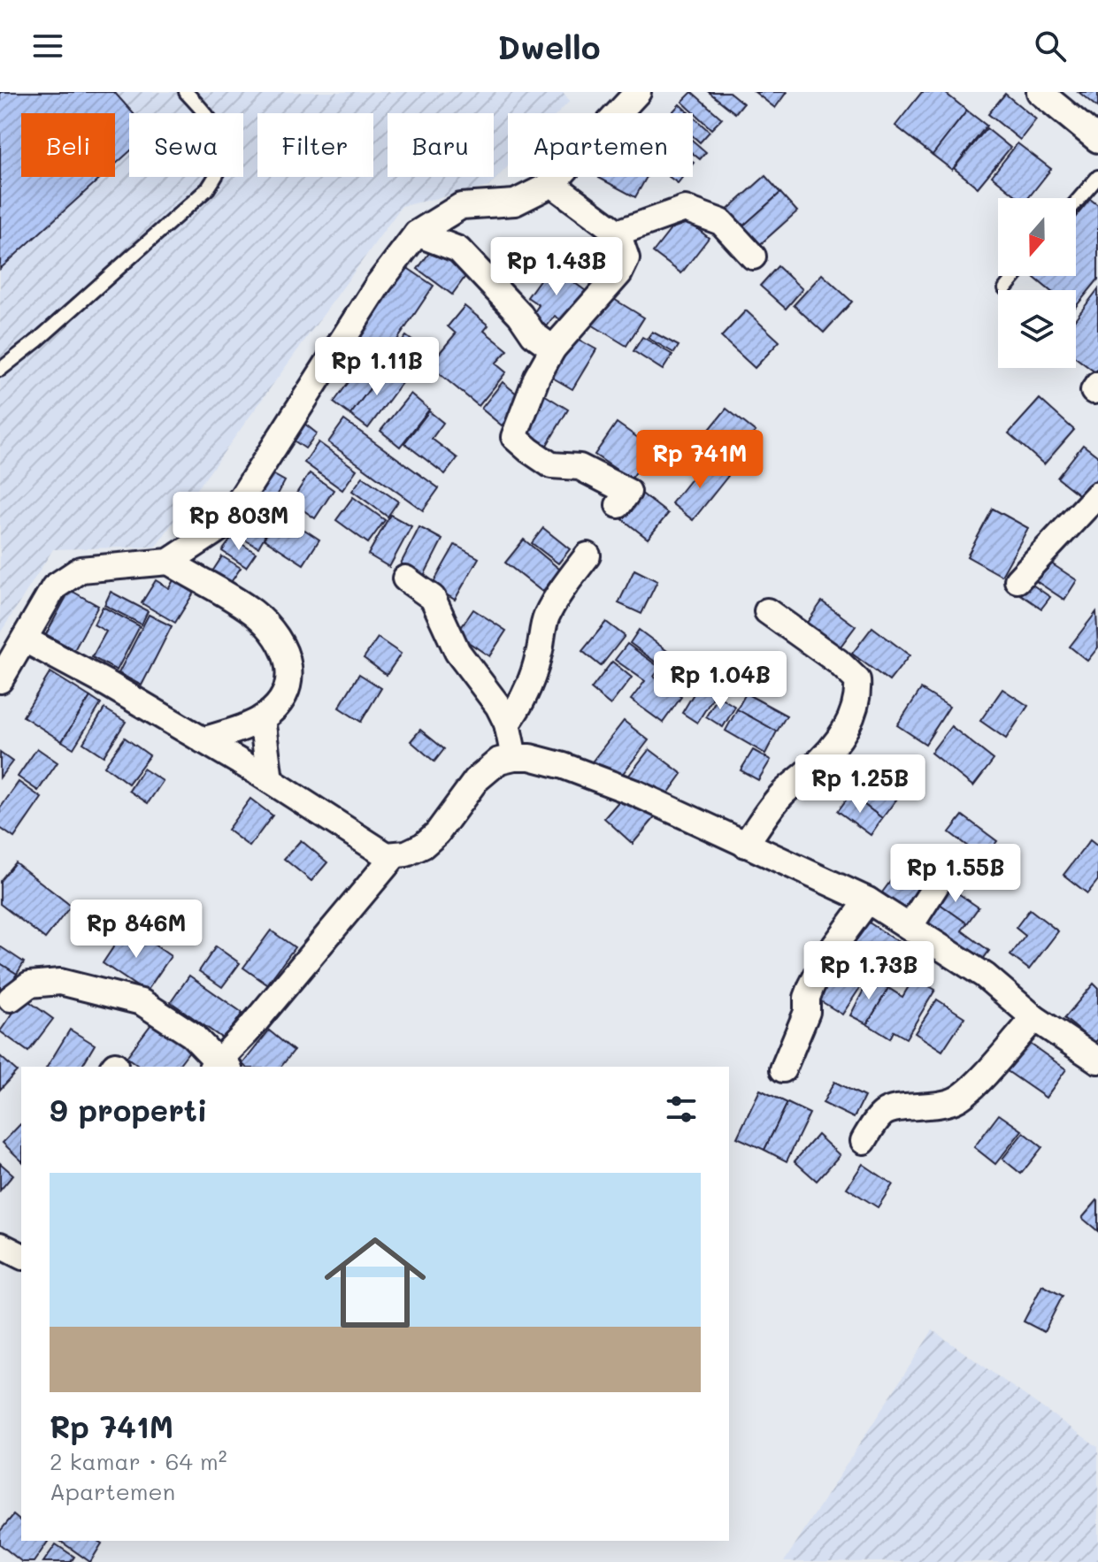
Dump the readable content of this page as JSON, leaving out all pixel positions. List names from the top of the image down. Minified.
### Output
{"north":"bottom","page":{"header":"Dwello","chip":["Beli","Sewa","Filter","Baru","Apartemen"],"price":["Rp 1.43B","Rp 1.11B","Rp 741M","Rp 803M","Rp 1.04B","Rp 1.25B","Rp 1.55B","Rp 846M","Rp 1.73B"],"heading":"9 properti","list":[{"name":"Rp 741M","note":"2 kamar · 64 m² · Apartemen"}]}}
